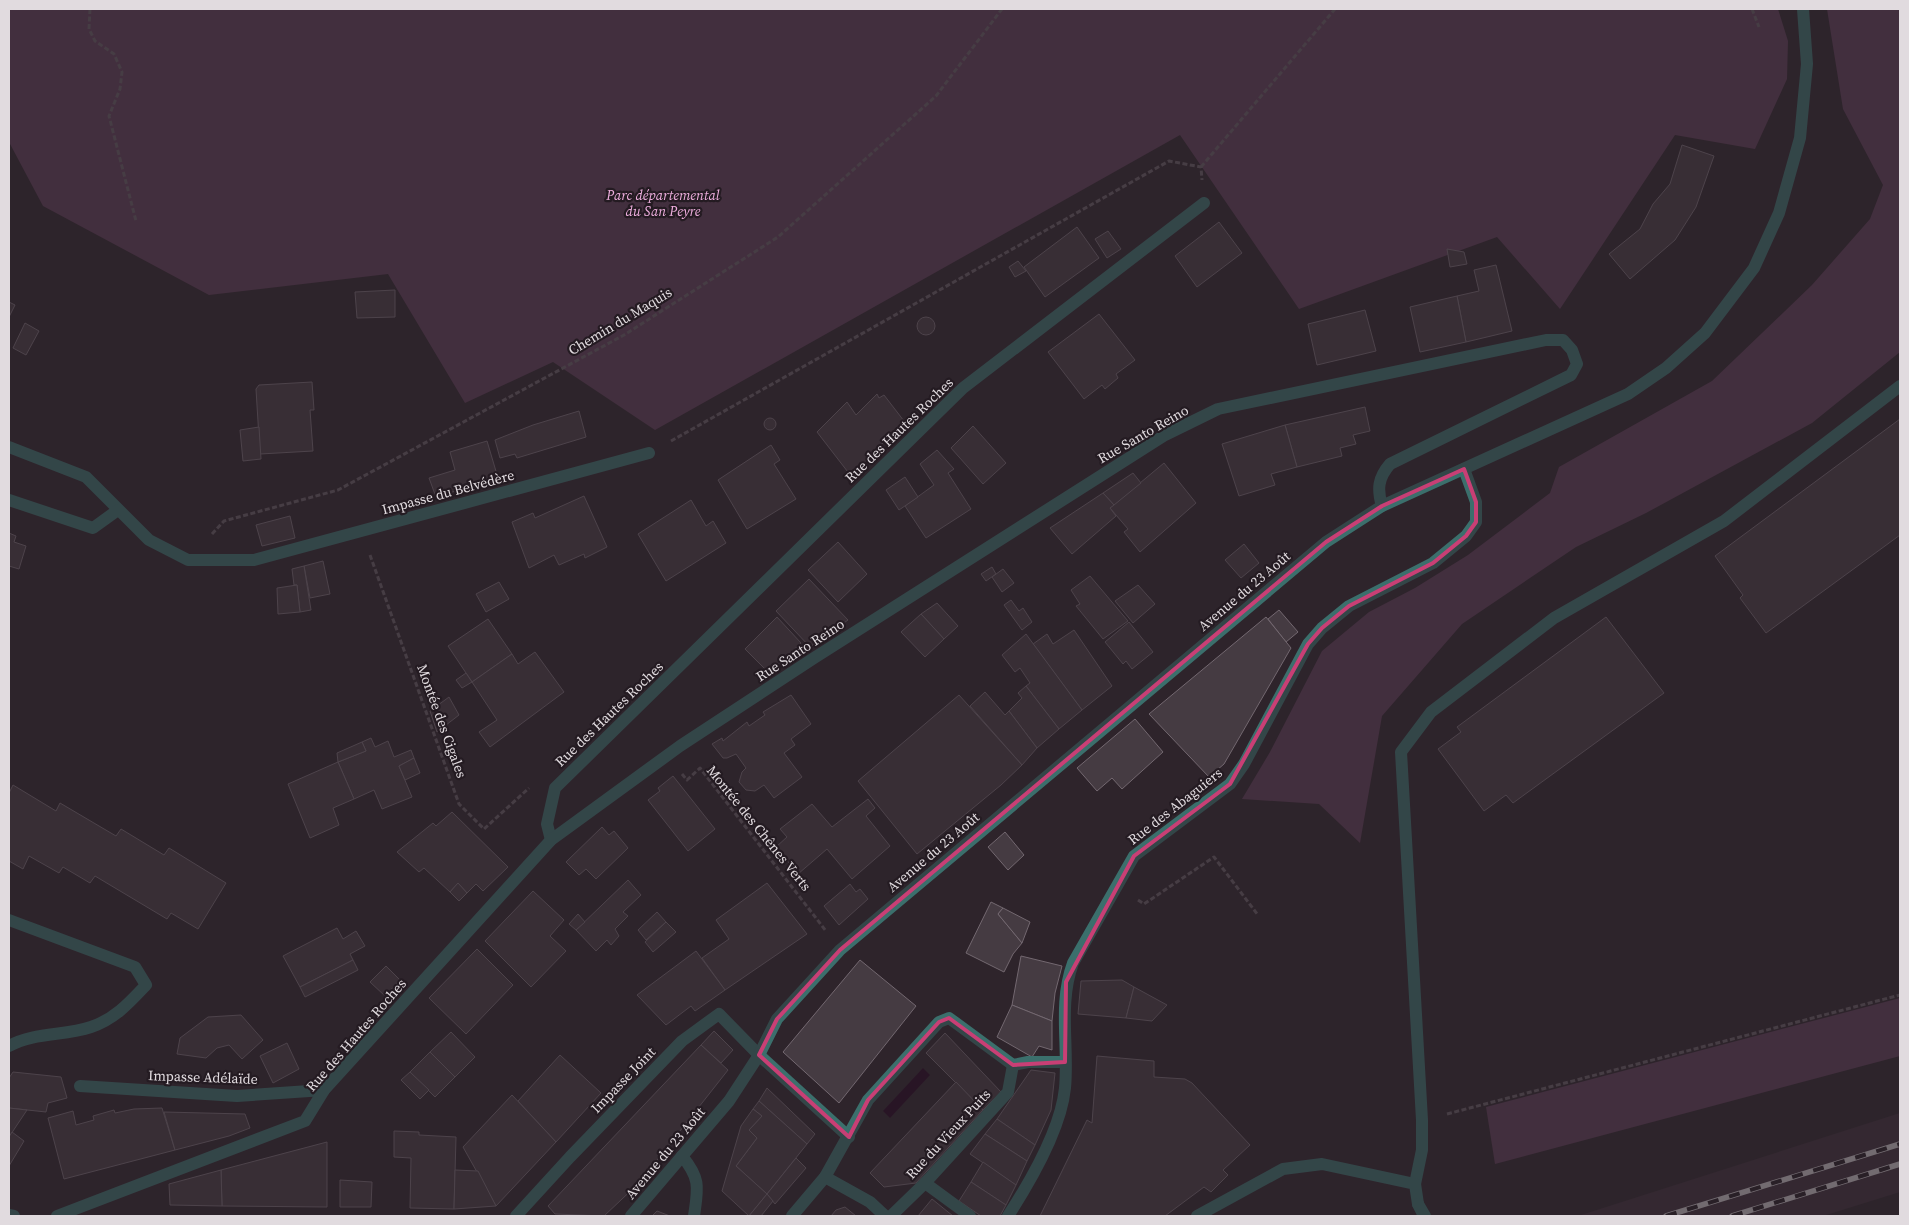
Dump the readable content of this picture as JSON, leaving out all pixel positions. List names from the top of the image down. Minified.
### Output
{"streets":{"street":["Rue des Hautes Roches","Rue Santo Reino","Impasse du Belvédère","Avenue du 23 Août","Rue des Abaguiers","Impasse Adélaïde","Impasse Joint","Rue du Vieux Puits"],"path":["Chemin du Maquis","Montée des Cigales","Montée des Chênes Verts"]},"crossings":[["Chemin du Maquis","Impasse du Belvédère"],["Rue des Hautes Roches","Rue Santo Reino"],["Rue des Hautes Roches","Montée des Cigales"],["Rue des Hautes Roches","Impasse Adélaïde"],["Rue Santo Reino","Avenue du 23 Août"],["Rue Santo Reino","Montée des Chênes Verts"],["Impasse du Belvédère","Montée des Cigales"],["Avenue du 23 Août","Rue des Abaguiers"],["Avenue du 23 Août","Montée des Chênes Verts"],["Avenue du 23 Août","Impasse Joint"]],"parks":["Parc départemental du San Peyre"]}
